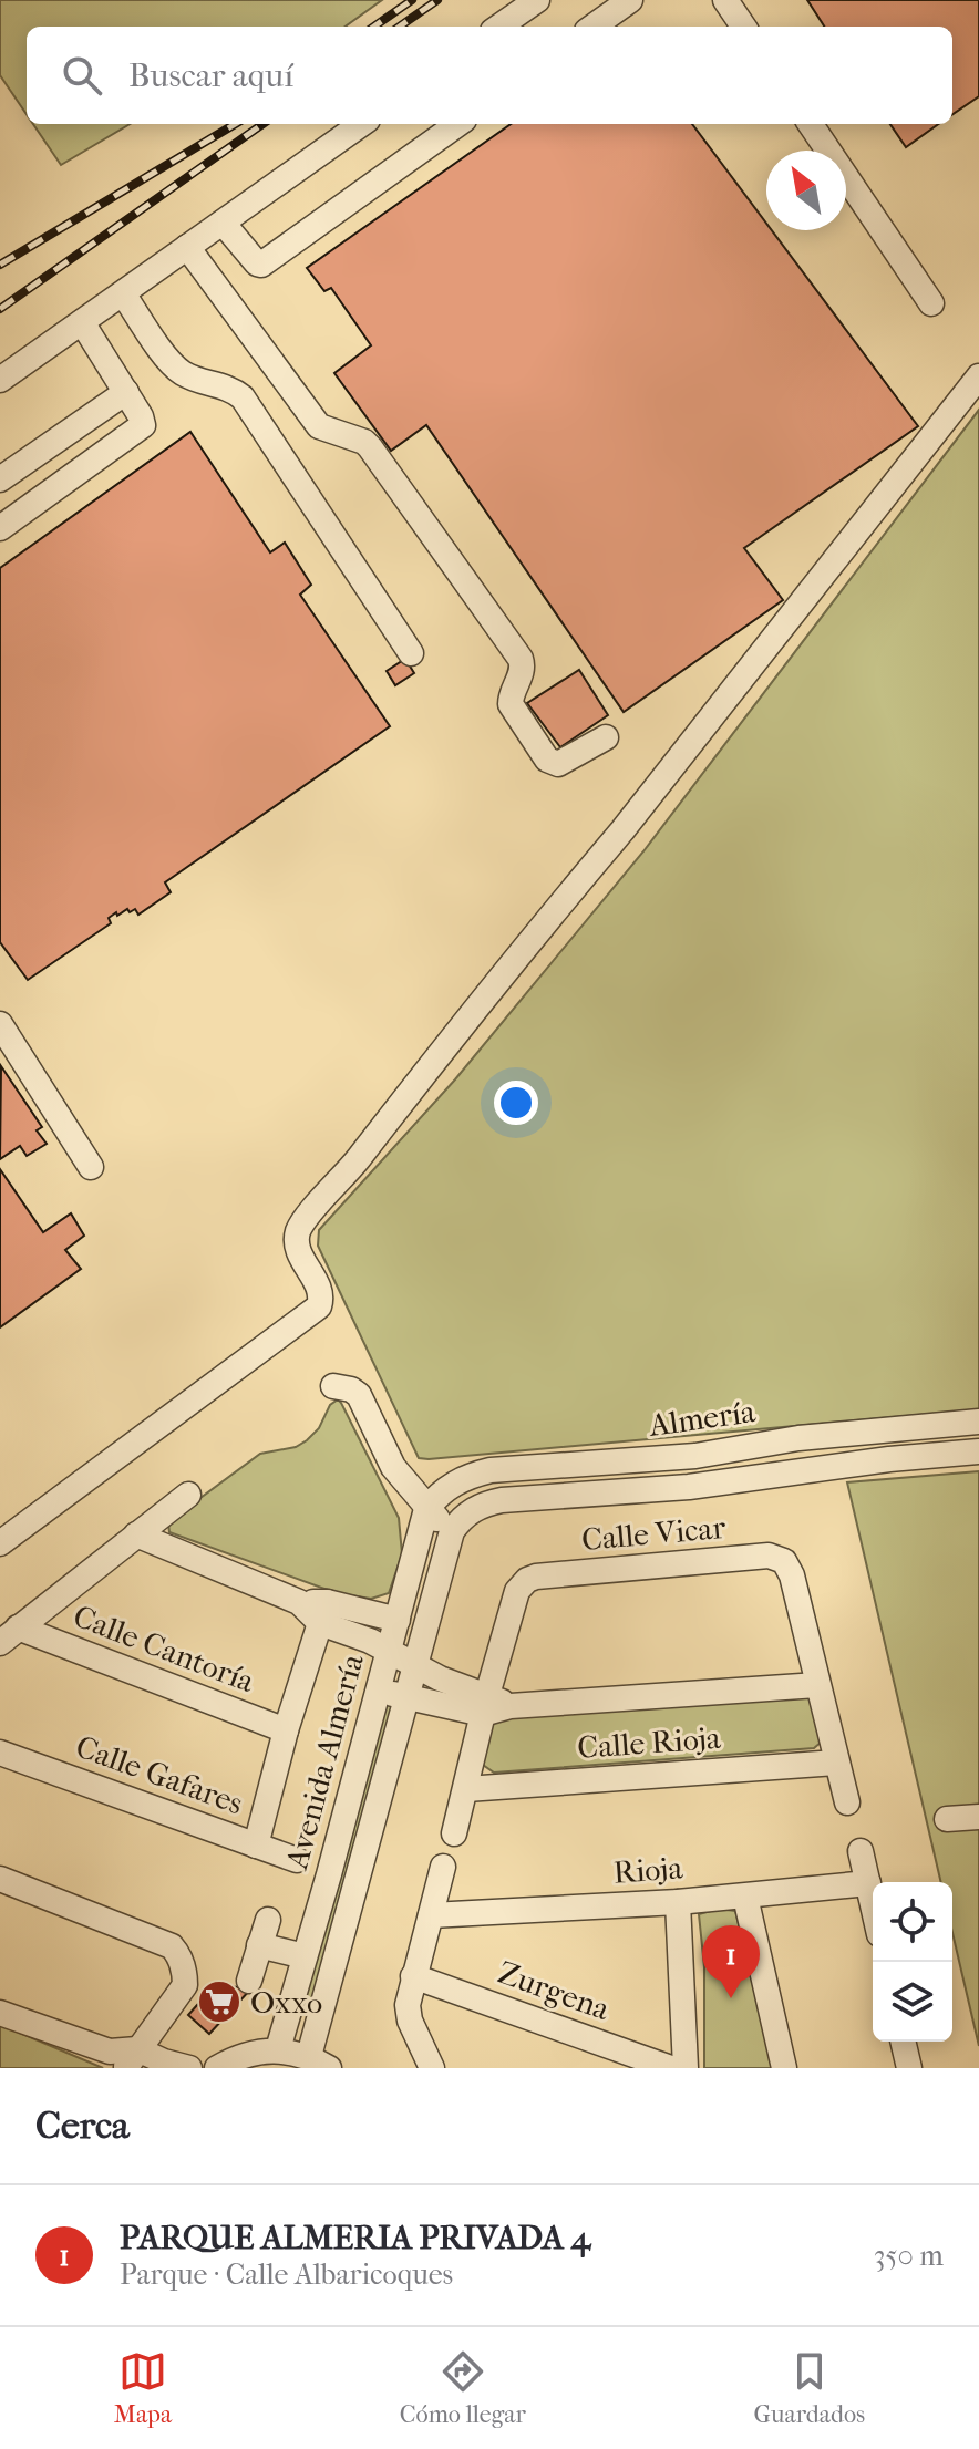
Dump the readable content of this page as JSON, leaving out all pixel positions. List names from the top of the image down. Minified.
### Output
{"streets":{"street":["Almería","Calle Vicar","Calle Cantoría","Calle Rioja","Avenida Almería","Calle Gafares","Rioja","Zurgena"]},"crossings":[["Almería","Avenida Almería"],["Calle Vicar","Calle Rioja"],["Calle Rioja","Avenida Almería"]],"places":{"supermarket":["Oxxo"]},"north":"top left","page":{"search":"Buscar aquí","pins":"1","heading":"Cerca","list":[{"mark":"1","name":"PARQUE ALMERIA PRIVADA 4","note":"Parque · Calle Albaricoques","value":"350 m"}],"nav":["Mapa","Cómo llegar","Guardados"]}}
